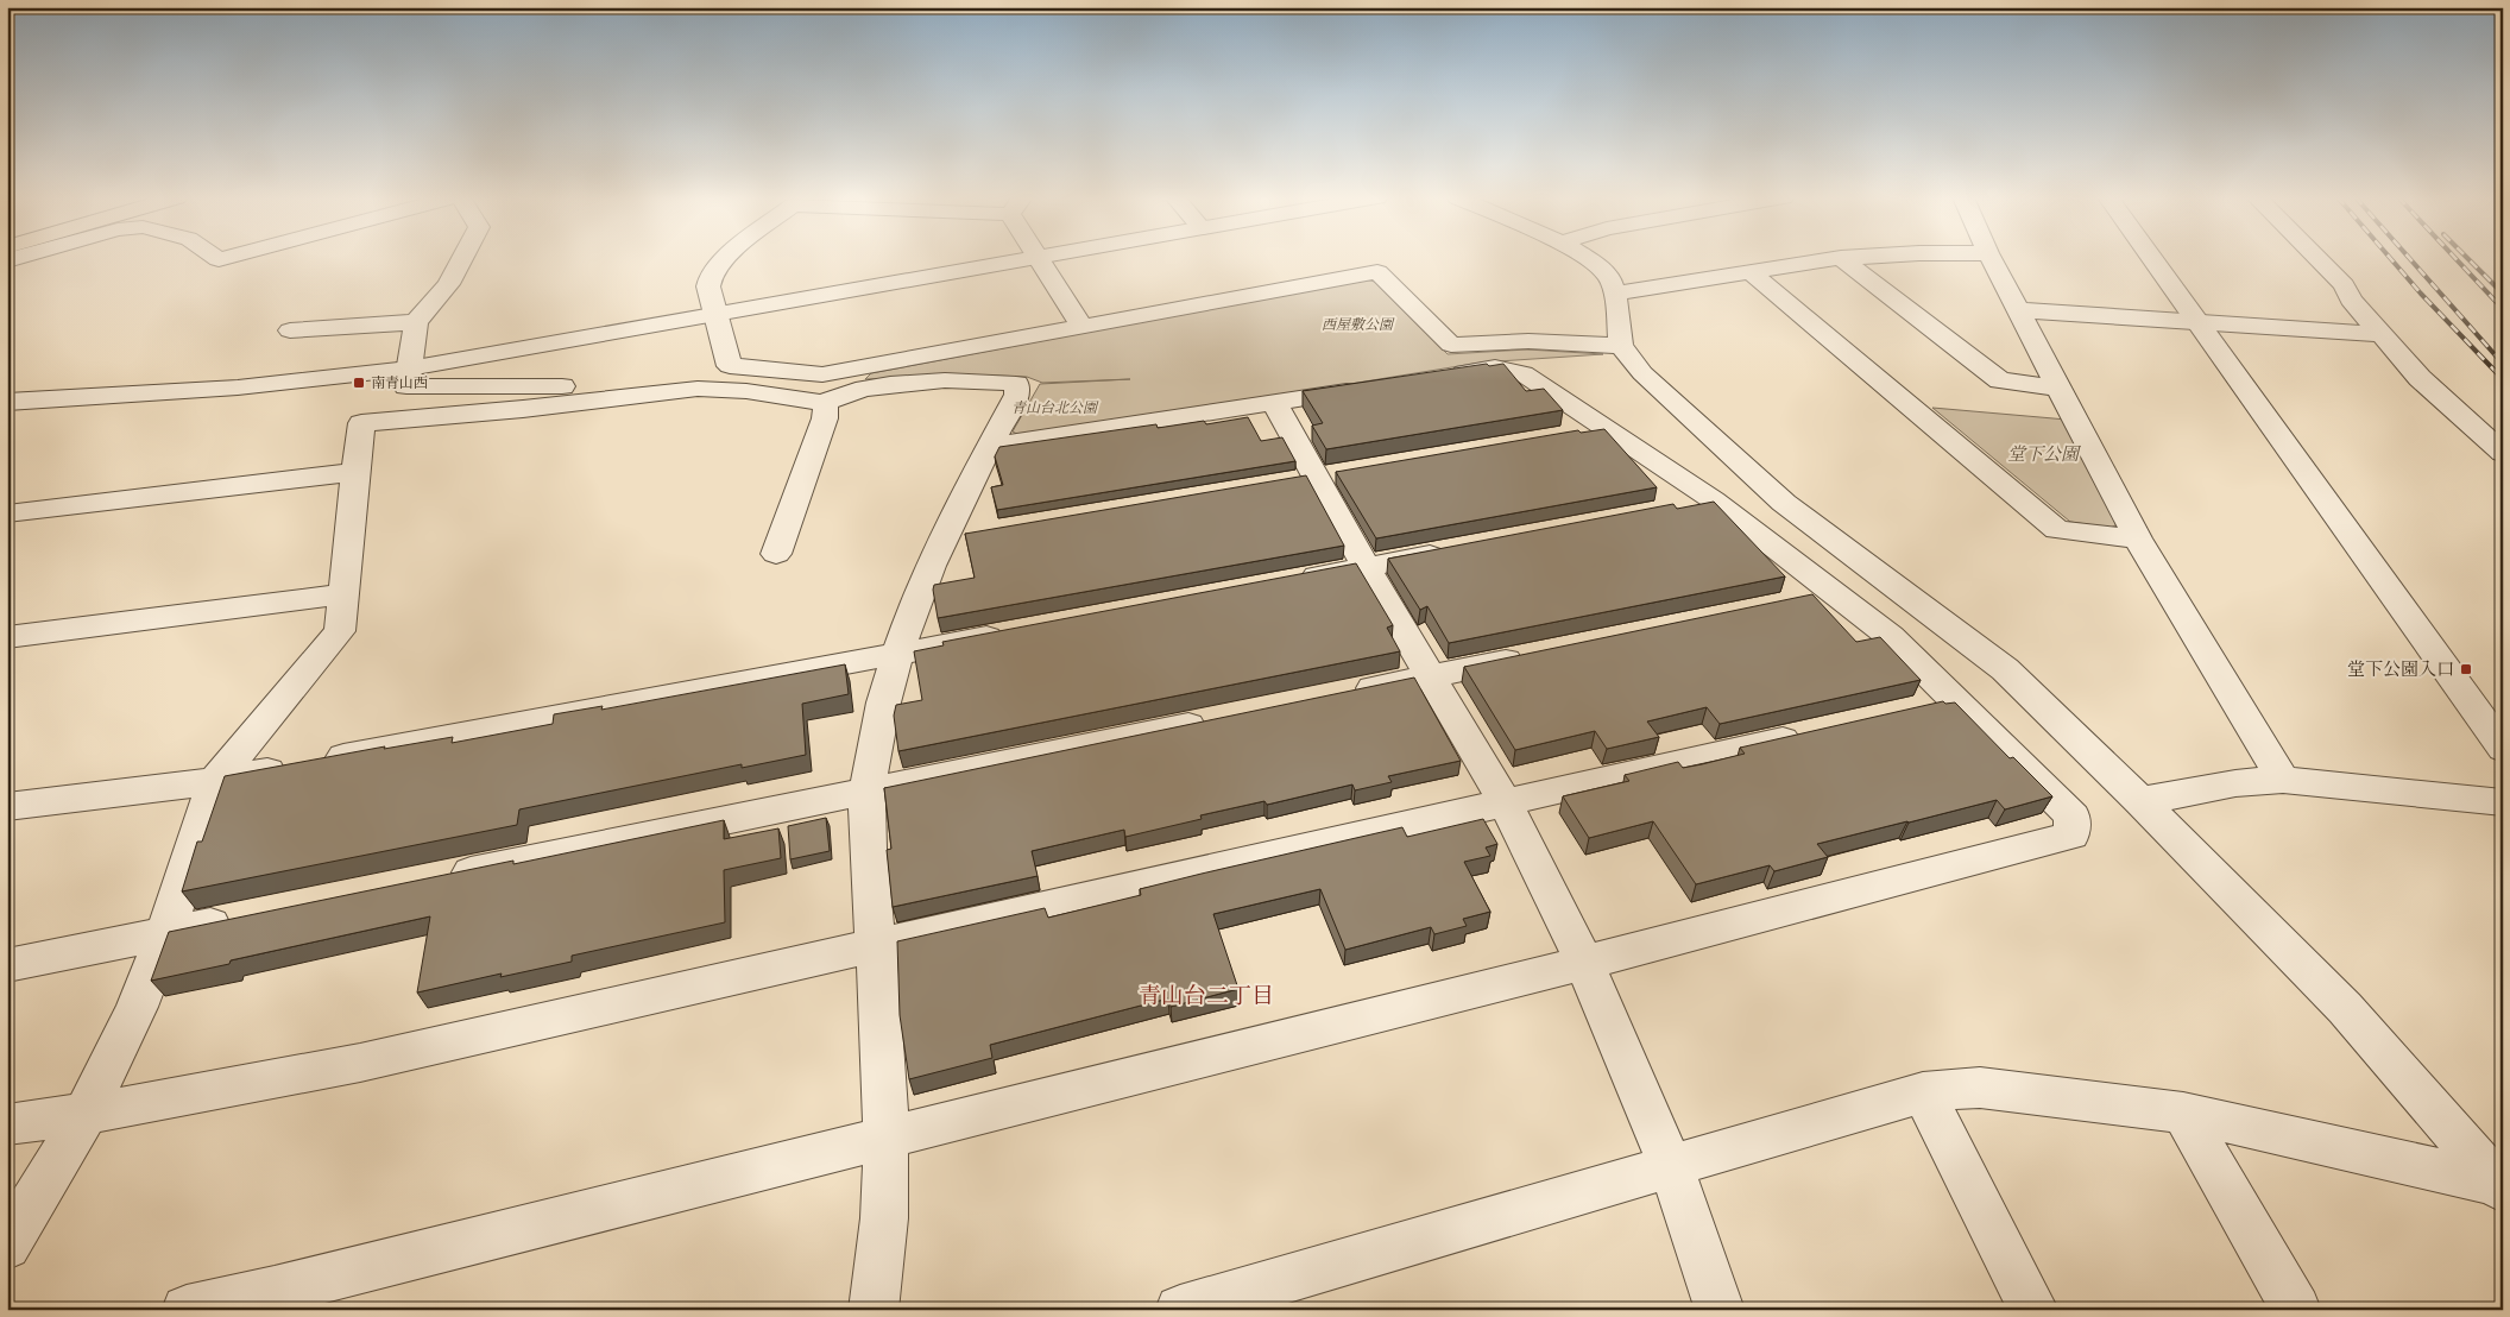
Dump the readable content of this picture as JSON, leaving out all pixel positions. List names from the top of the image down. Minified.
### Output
{"districts":["青山台二丁目"],"parks":["西屋敷公園","青山台北公園","堂下公園"],"places":{"transit":["南青山西","堂下公園入口"]}}
